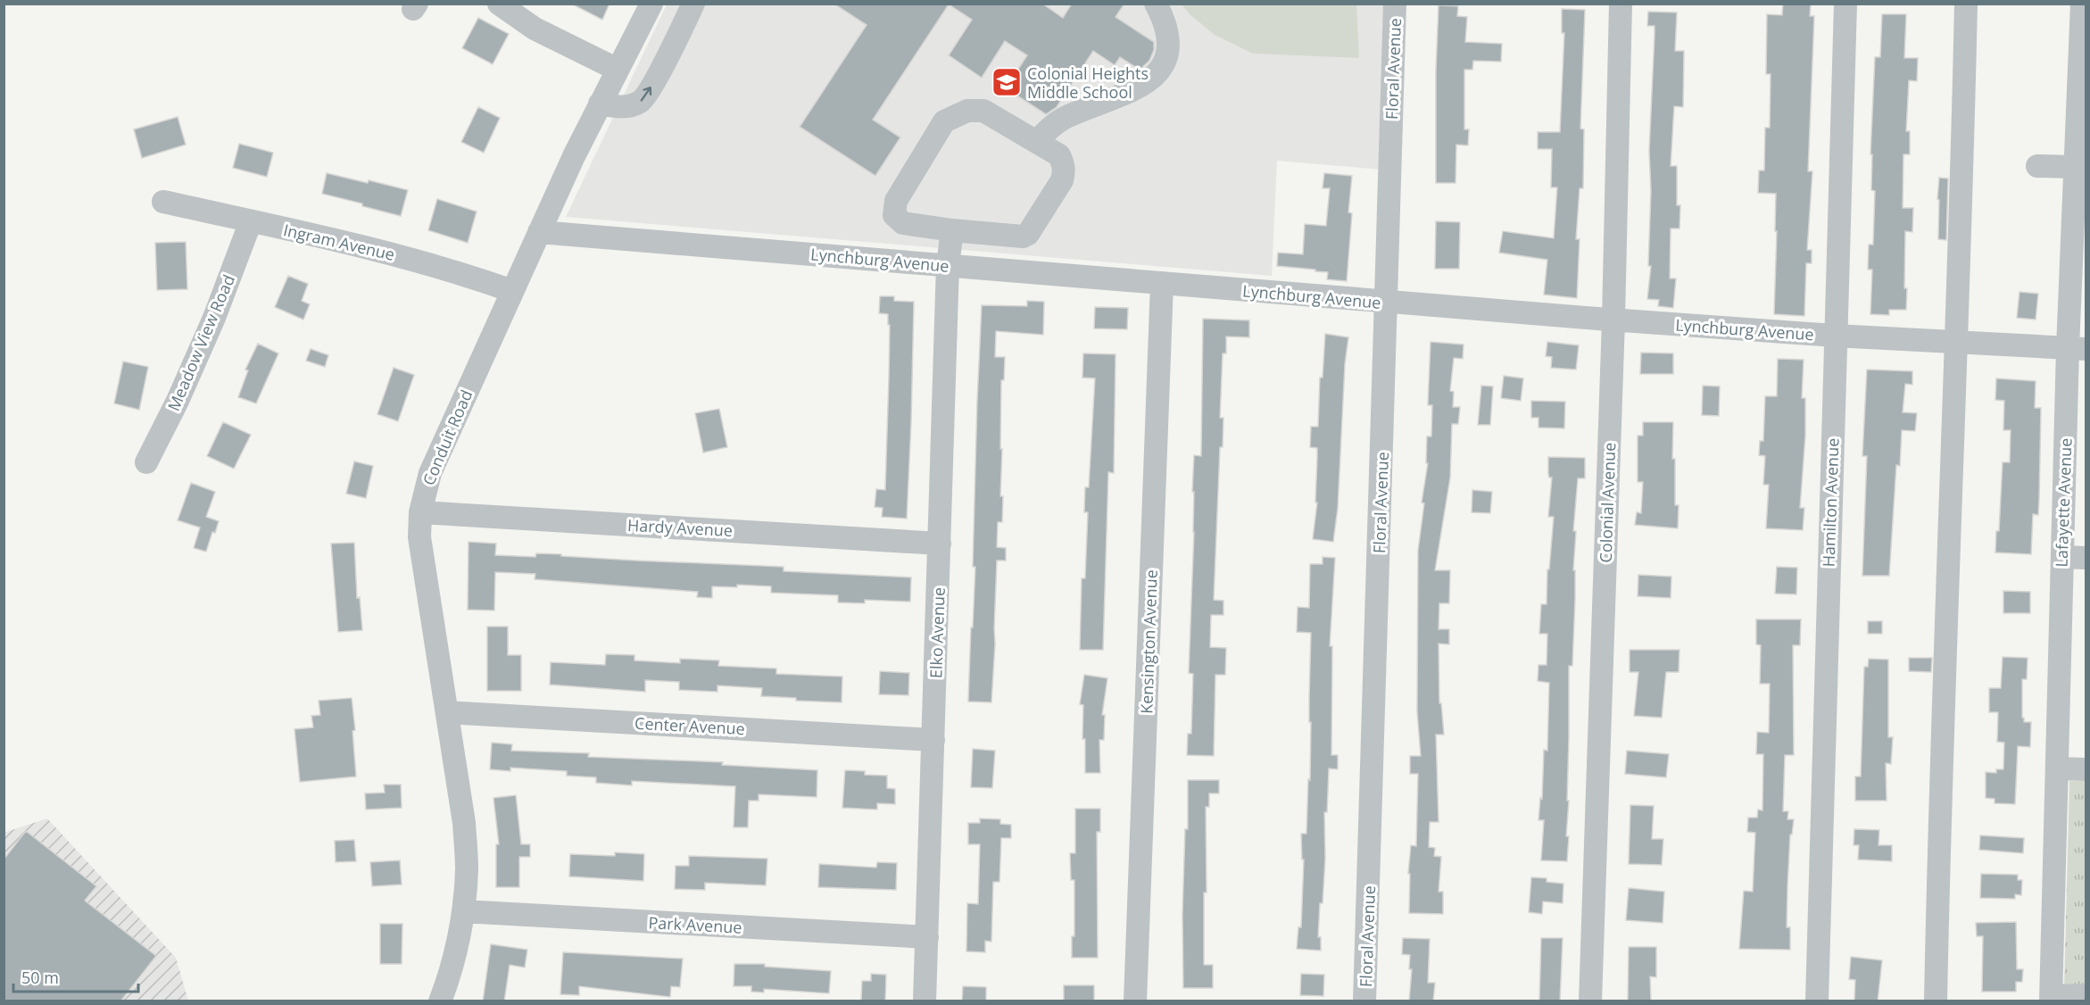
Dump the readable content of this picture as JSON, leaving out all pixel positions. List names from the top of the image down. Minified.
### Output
{"streets":{"street":["Floral Avenue","Ingram Avenue","Lynchburg Avenue","Meadow View Road","Conduit Road","Colonial Avenue","Hamilton Avenue","Lafayette Avenue","Hardy Avenue","Elko Avenue","Kensington Avenue","Center Avenue","Park Avenue"]},"crossings":[["Floral Avenue","Lynchburg Avenue"],["Ingram Avenue","Meadow View Road"],["Ingram Avenue","Conduit Road"],["Lynchburg Avenue","Conduit Road"],["Lynchburg Avenue","Colonial Avenue"],["Lynchburg Avenue","Hamilton Avenue"],["Lynchburg Avenue","Lafayette Avenue"],["Lynchburg Avenue","Elko Avenue"],["Lynchburg Avenue","Kensington Avenue"],["Conduit Road","Hardy Avenue"],["Conduit Road","Center Avenue"],["Conduit Road","Park Avenue"],["Hardy Avenue","Elko Avenue"],["Elko Avenue","Center Avenue"],["Elko Avenue","Park Avenue"]],"places":{"school or university":["Colonial Heights Middle School"]},"scale_bar":"50 m"}
